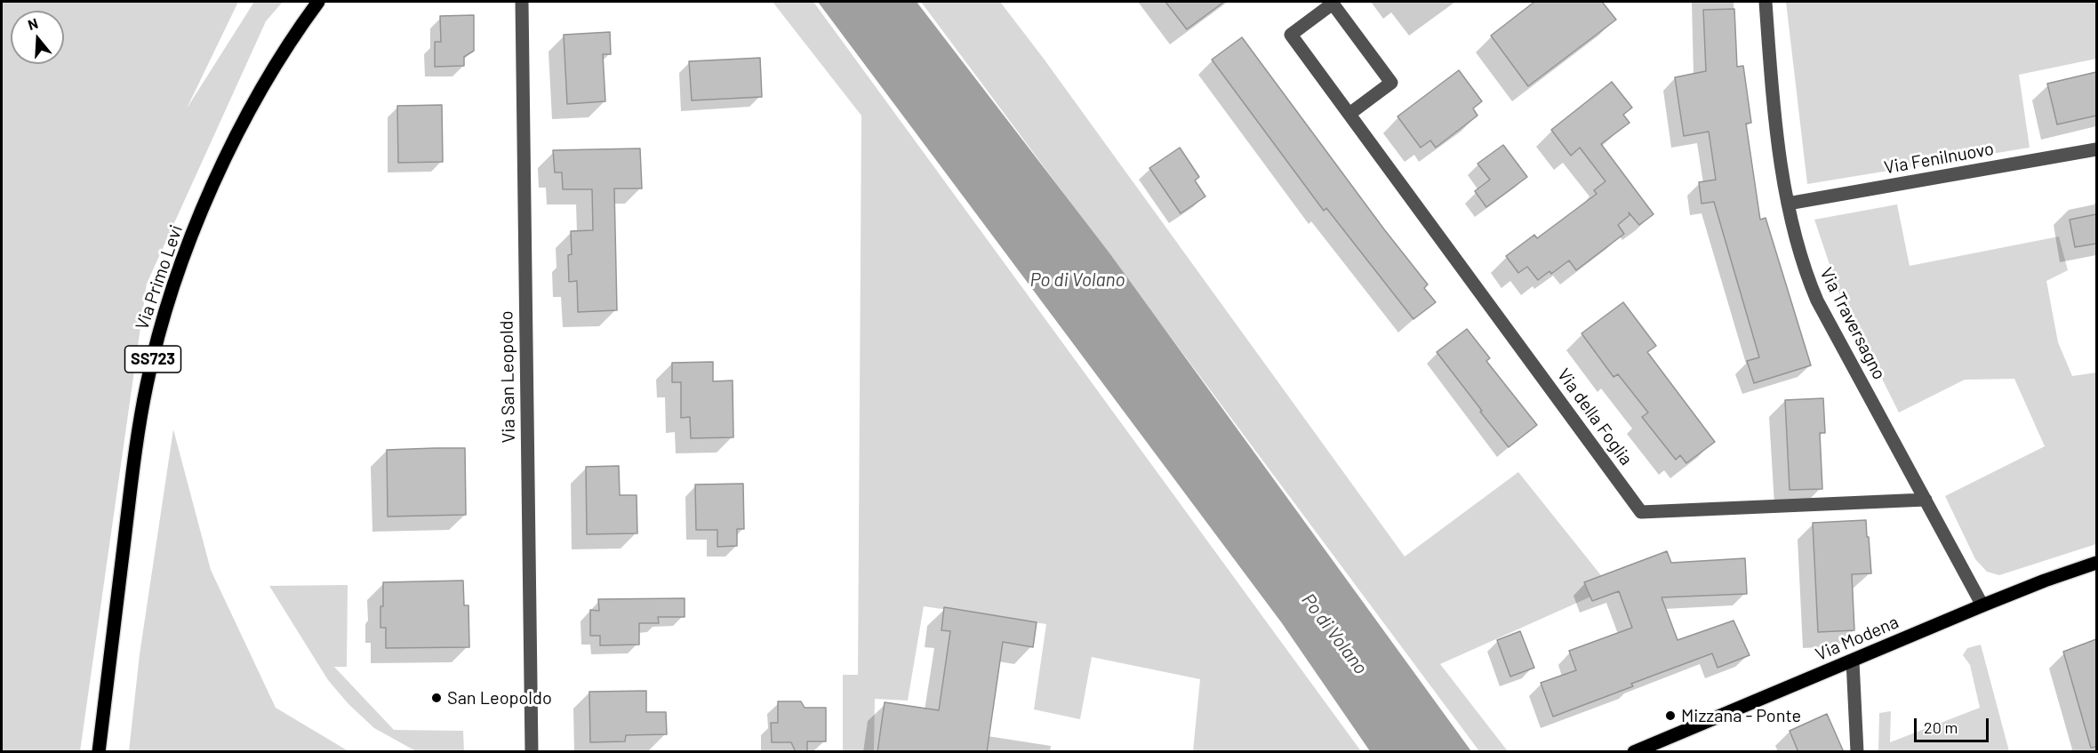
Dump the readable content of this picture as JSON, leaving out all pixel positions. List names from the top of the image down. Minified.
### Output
{"streets":{"main road":["Via Primo Levi","SS723","Via Modena"],"street":["Via Fenilnuovo","Via Traversagno","Via San Leopoldo","Via della Foglia"]},"crossings":[["Via Fenilnuovo","Via Traversagno"],["Via Traversagno","Via della Foglia"],["Via Traversagno","Via Modena"]],"water":["Po di Volano"],"places":["San Leopoldo","Mizzana - Ponte"],"scale_bar":"20 m","north":"top"}
